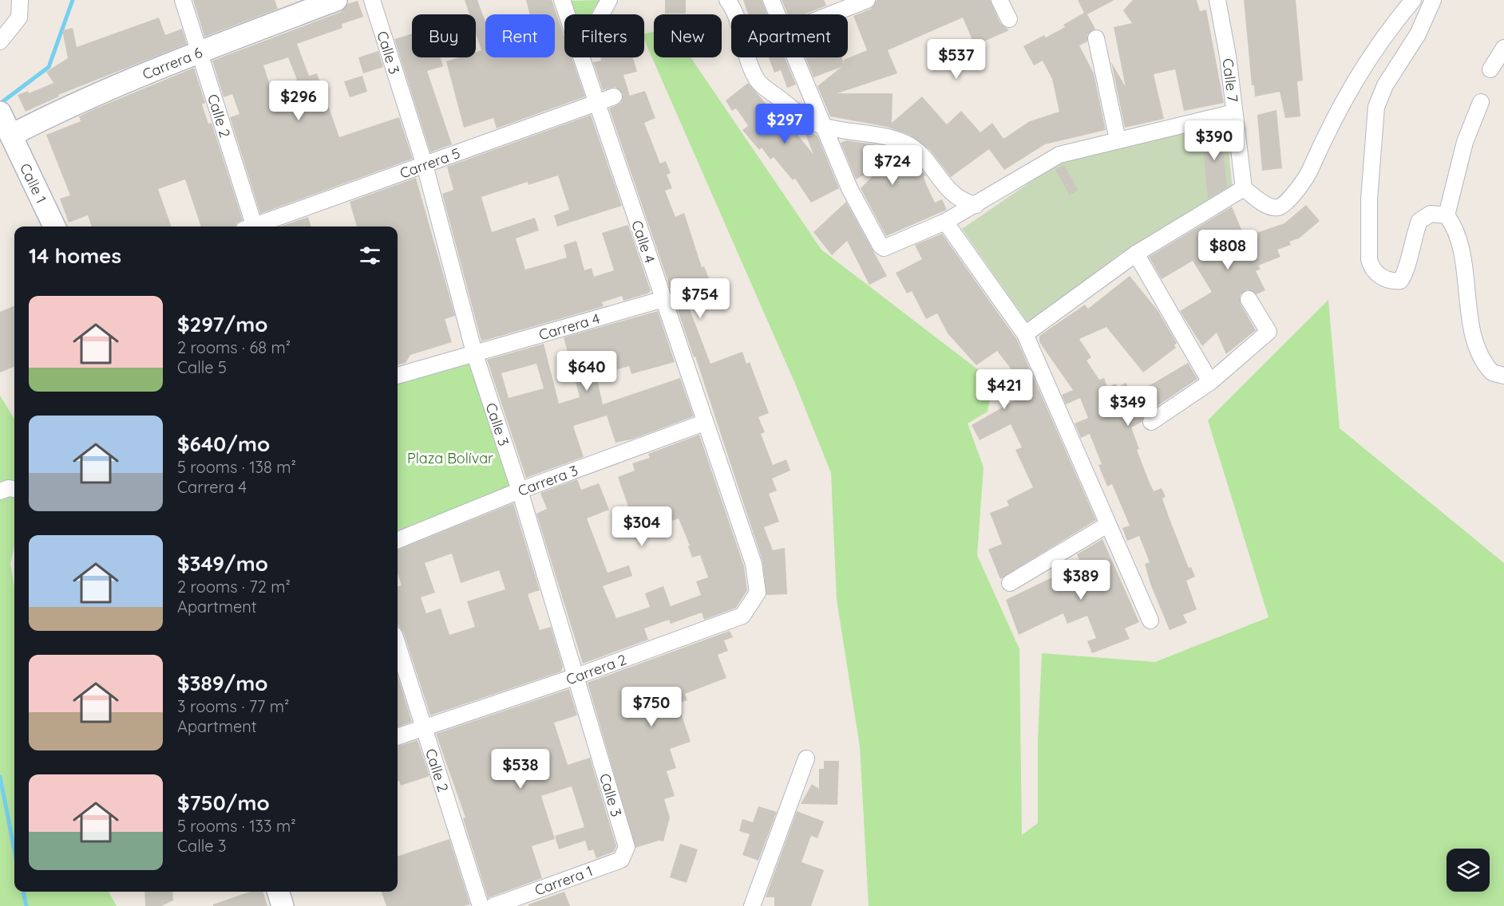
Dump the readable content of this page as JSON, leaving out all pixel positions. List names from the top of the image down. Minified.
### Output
{"streets":{"main road":["Carrera 6","Calle 1"],"street":["Calle 3","Calle 7","Calle 2","Carrera 5","Calle 4","Carrera 4","Carrera 3","Carrera 2","Carrera 1"]},"crossings":[["Calle 3","Carrera 5"],["Calle 3","Carrera 4"],["Calle 3","Carrera 3"],["Calle 3","Carrera 2"],["Calle 3","Carrera 1"],["Carrera 6","Calle 2"],["Carrera 6","Calle 1"],["Calle 2","Carrera 2"],["Carrera 5","Calle 4"],["Calle 4","Carrera 4"],["Calle 4","Carrera 3"],["Calle 4","Carrera 2"]],"parks":["Plaza Bolívar"],"page":{"chip":["Buy","Rent","Filters","New","Apartment"],"price":["$537","$296","$297","$390","$724","$808","$754","$640","$421","$349","$304","$389","$750","$538"],"heading":"14 homes","list":[{"name":"$297/mo","note":"2 rooms · 68 m² · Calle 5"},{"name":"$640/mo","note":"5 rooms · 138 m² · Carrera 4"},{"name":"$349/mo","note":"2 rooms · 72 m² · Apartment"},{"name":"$389/mo","note":"3 rooms · 77 m² · Apartment"},{"name":"$750/mo","note":"5 rooms · 133 m² · Calle 3"}]}}
